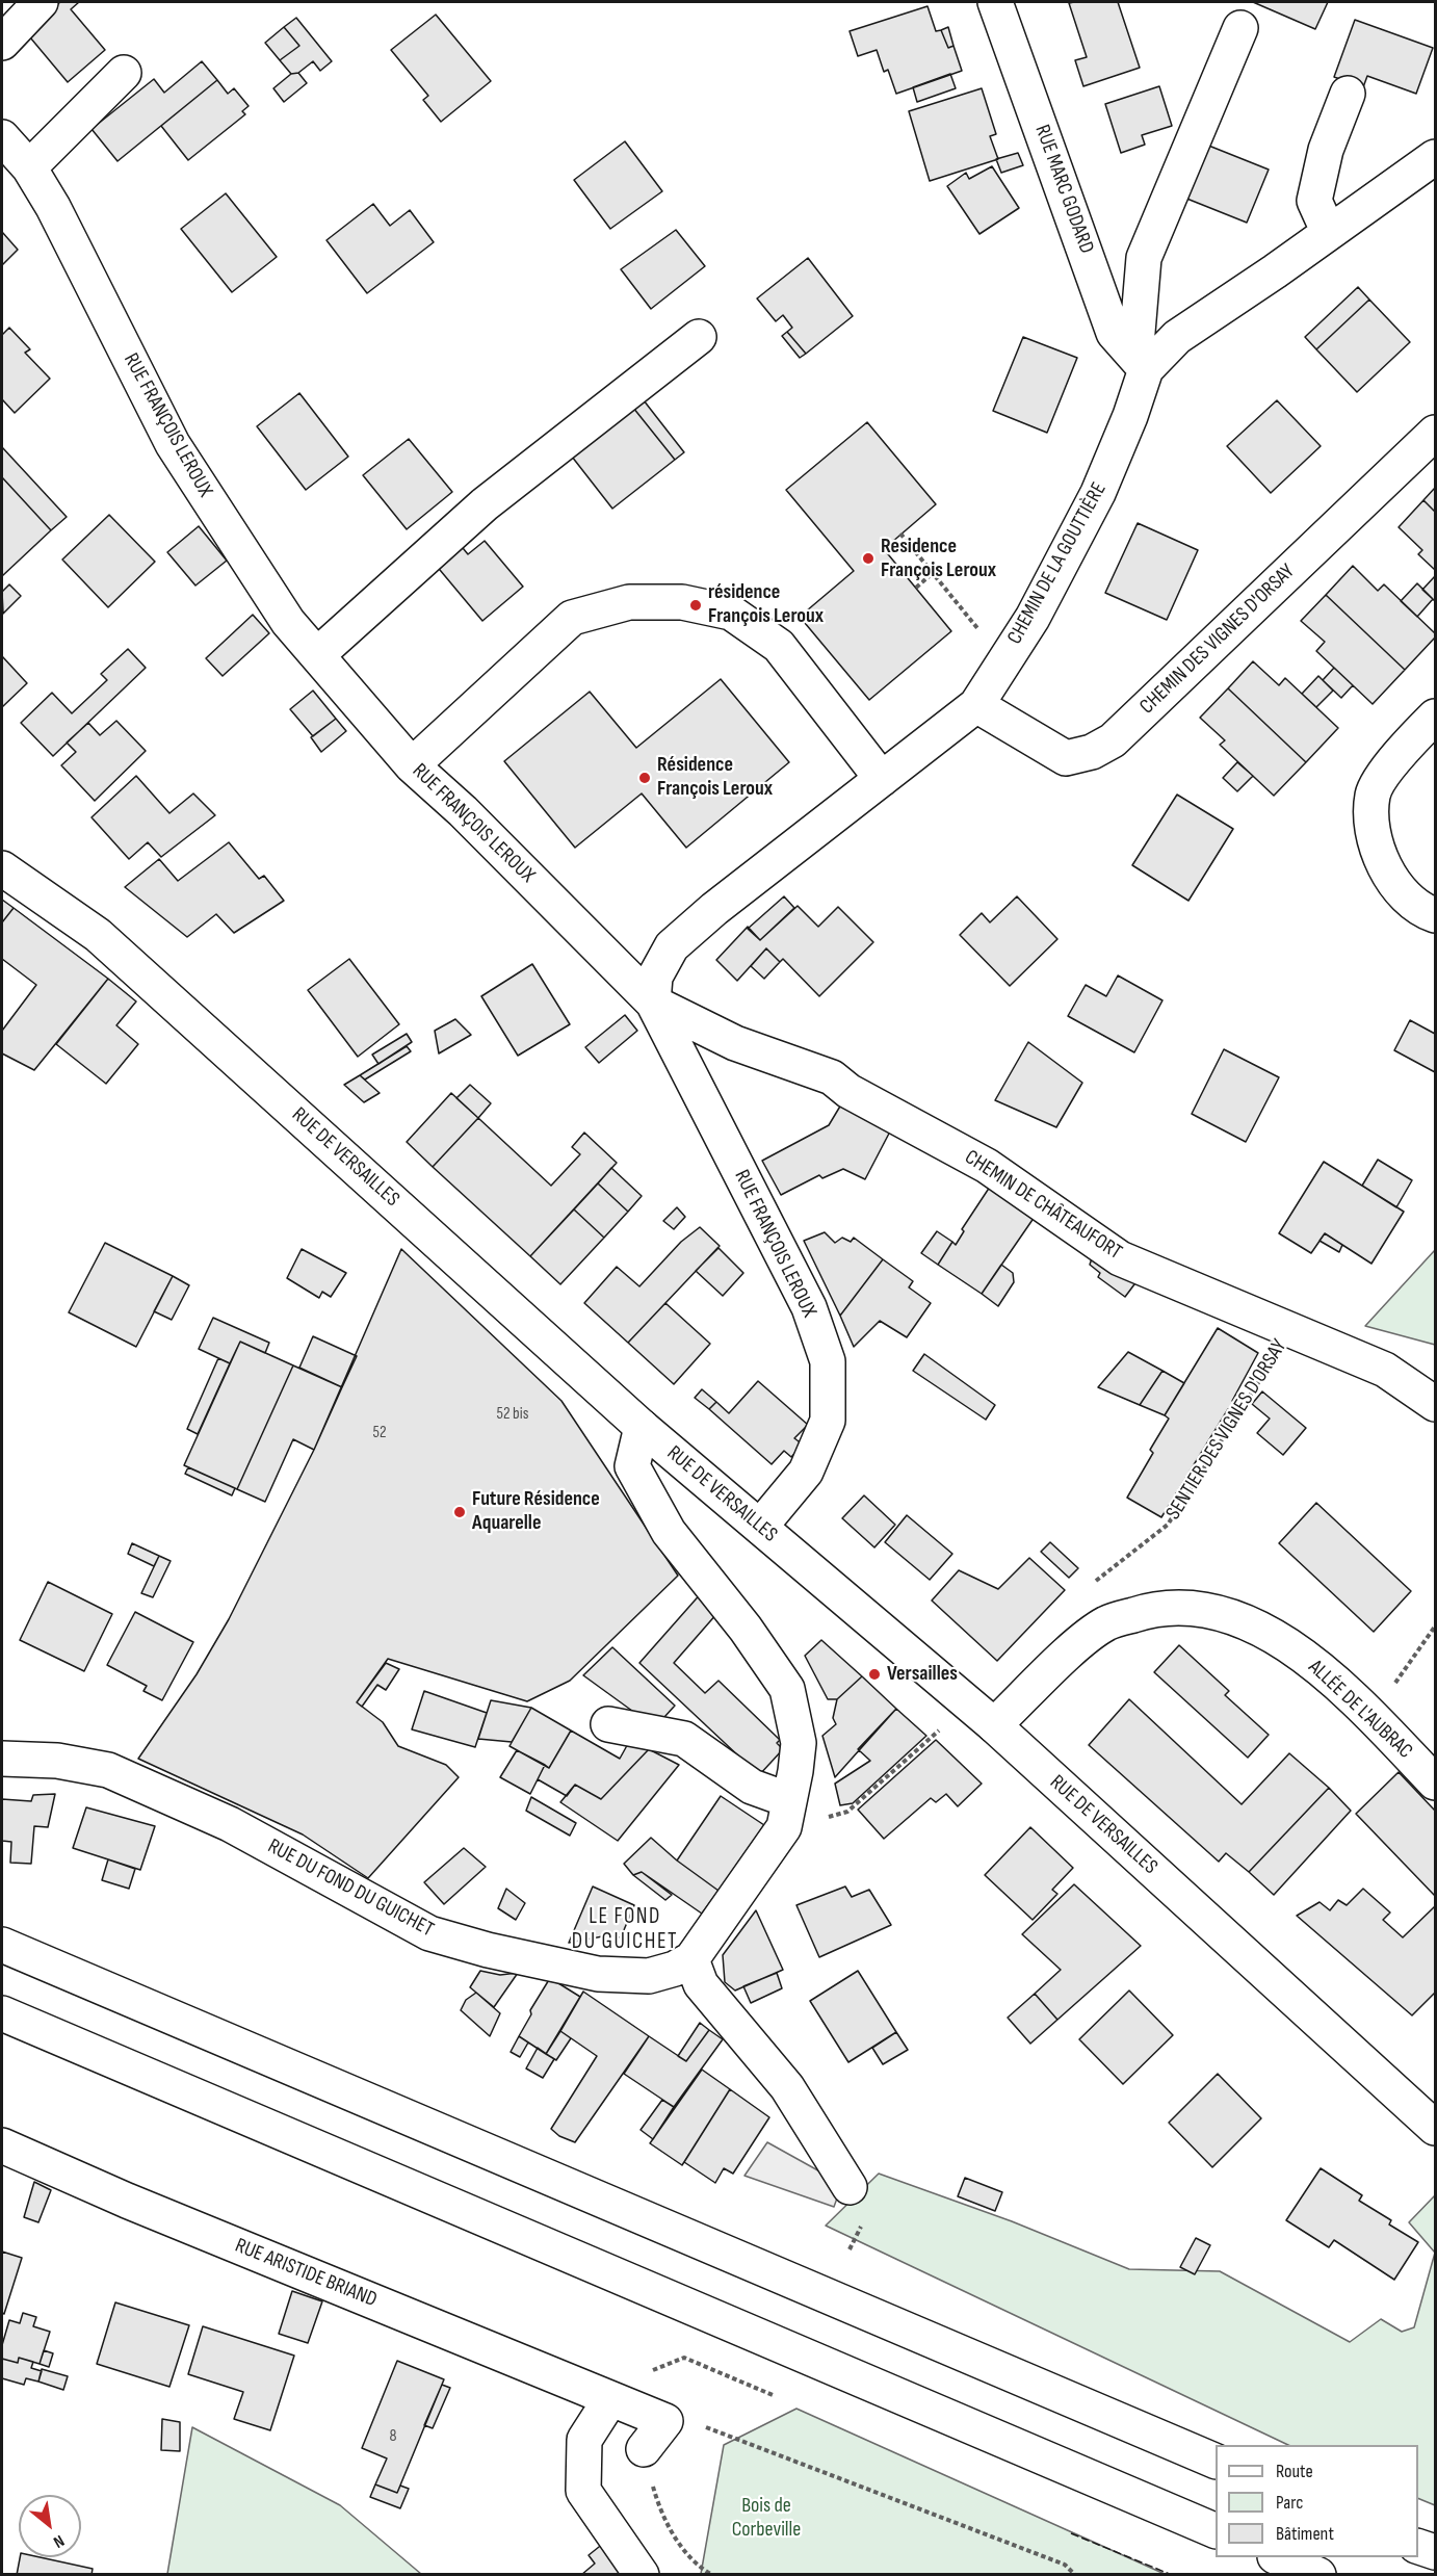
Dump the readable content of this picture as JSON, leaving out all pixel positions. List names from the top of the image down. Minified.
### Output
{"streets":{"main road":["RUE MARC GODARD","RUE FRANÇOIS LEROUX","CHEMIN DE LA GOUTTIÈRE","CHEMIN DES VIGNES D'ORSAY","RUE DE VERSAILLES","CHEMIN DE CHÂTEAUFORT","ALLÉE DE L'AUBRAC","RUE DU FOND DU GUICHET","RUE ARISTIDE BRIAND"],"path":["SENTIER DES VIGNES D'ORSAY"]},"crossings":[["RUE MARC GODARD","CHEMIN DE LA GOUTTIÈRE"],["RUE FRANÇOIS LEROUX","CHEMIN DE LA GOUTTIÈRE"],["RUE FRANÇOIS LEROUX","RUE DE VERSAILLES"],["RUE FRANÇOIS LEROUX","CHEMIN DE CHÂTEAUFORT"],["CHEMIN DE LA GOUTTIÈRE","CHEMIN DES VIGNES D'ORSAY"],["CHEMIN DE LA GOUTTIÈRE","CHEMIN DE CHÂTEAUFORT"],["RUE DE VERSAILLES","ALLÉE DE L'AUBRAC"],["CHEMIN DE CHÂTEAUFORT","SENTIER DES VIGNES D'ORSAY"]],"districts":["LE FOND DU GUICHET"],"parks":["Bois de Corbeville"],"places":["Residence François Leroux","résidence François Leroux","Résidence François Leroux","Future Résidence Aquarelle","Versailles"],"house_numbers":["52 bis","52","8"],"legend":["Route","Parc","Bâtiment"],"north":"bottom right"}
